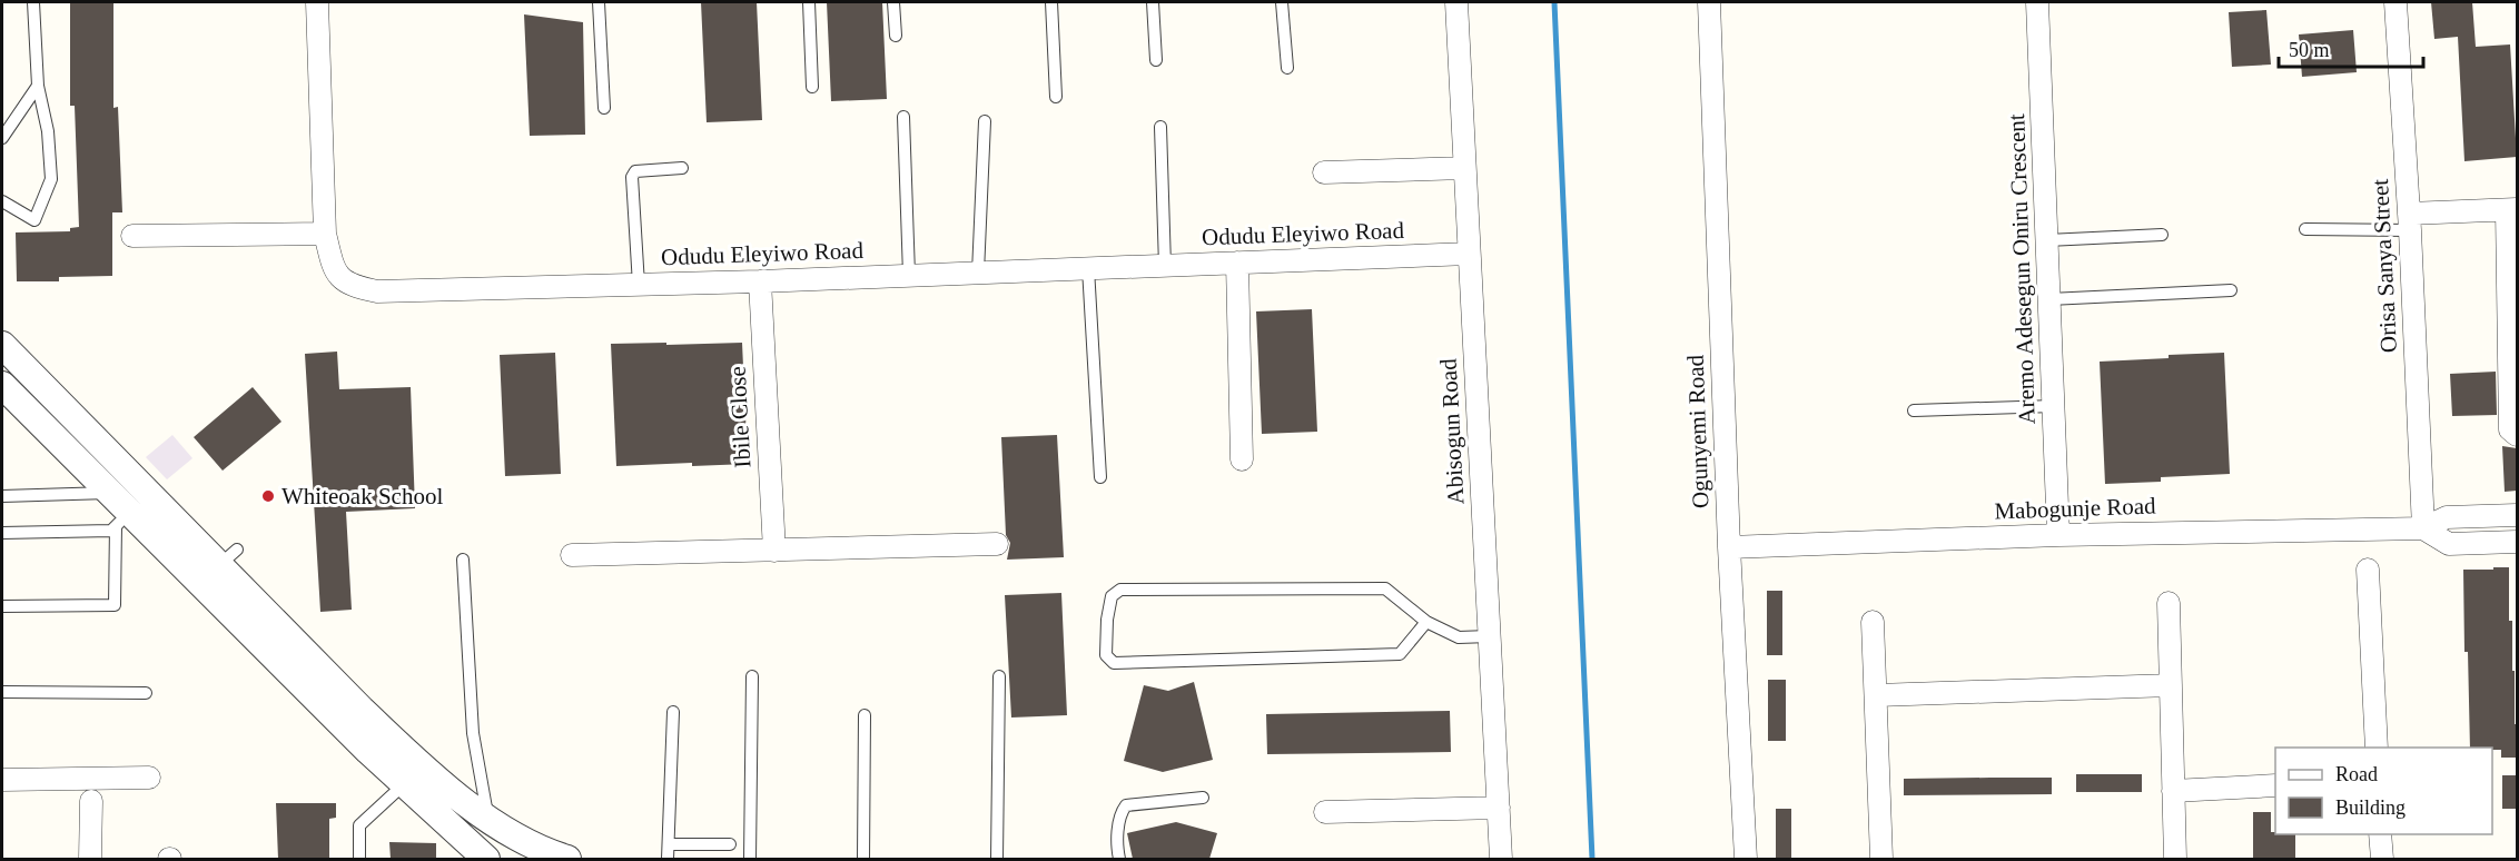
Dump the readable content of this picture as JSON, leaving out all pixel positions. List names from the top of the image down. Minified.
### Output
{"streets":{"street":["Odudu Eleyiwo Road","Orisa Sanya Street","Aremo Adesegun Oniru Crescent","Ibile Close","Abisogun Road","Ogunyemi Road","Mabogunje Road"]},"crossings":[["Odudu Eleyiwo Road","Ibile Close"],["Odudu Eleyiwo Road","Abisogun Road"],["Orisa Sanya Street","Mabogunje Road"],["Aremo Adesegun Oniru Crescent","Mabogunje Road"],["Ogunyemi Road","Mabogunje Road"]],"places":["Whiteoak School"],"legend":["Road","Building"],"scale_bar":"50 m"}
